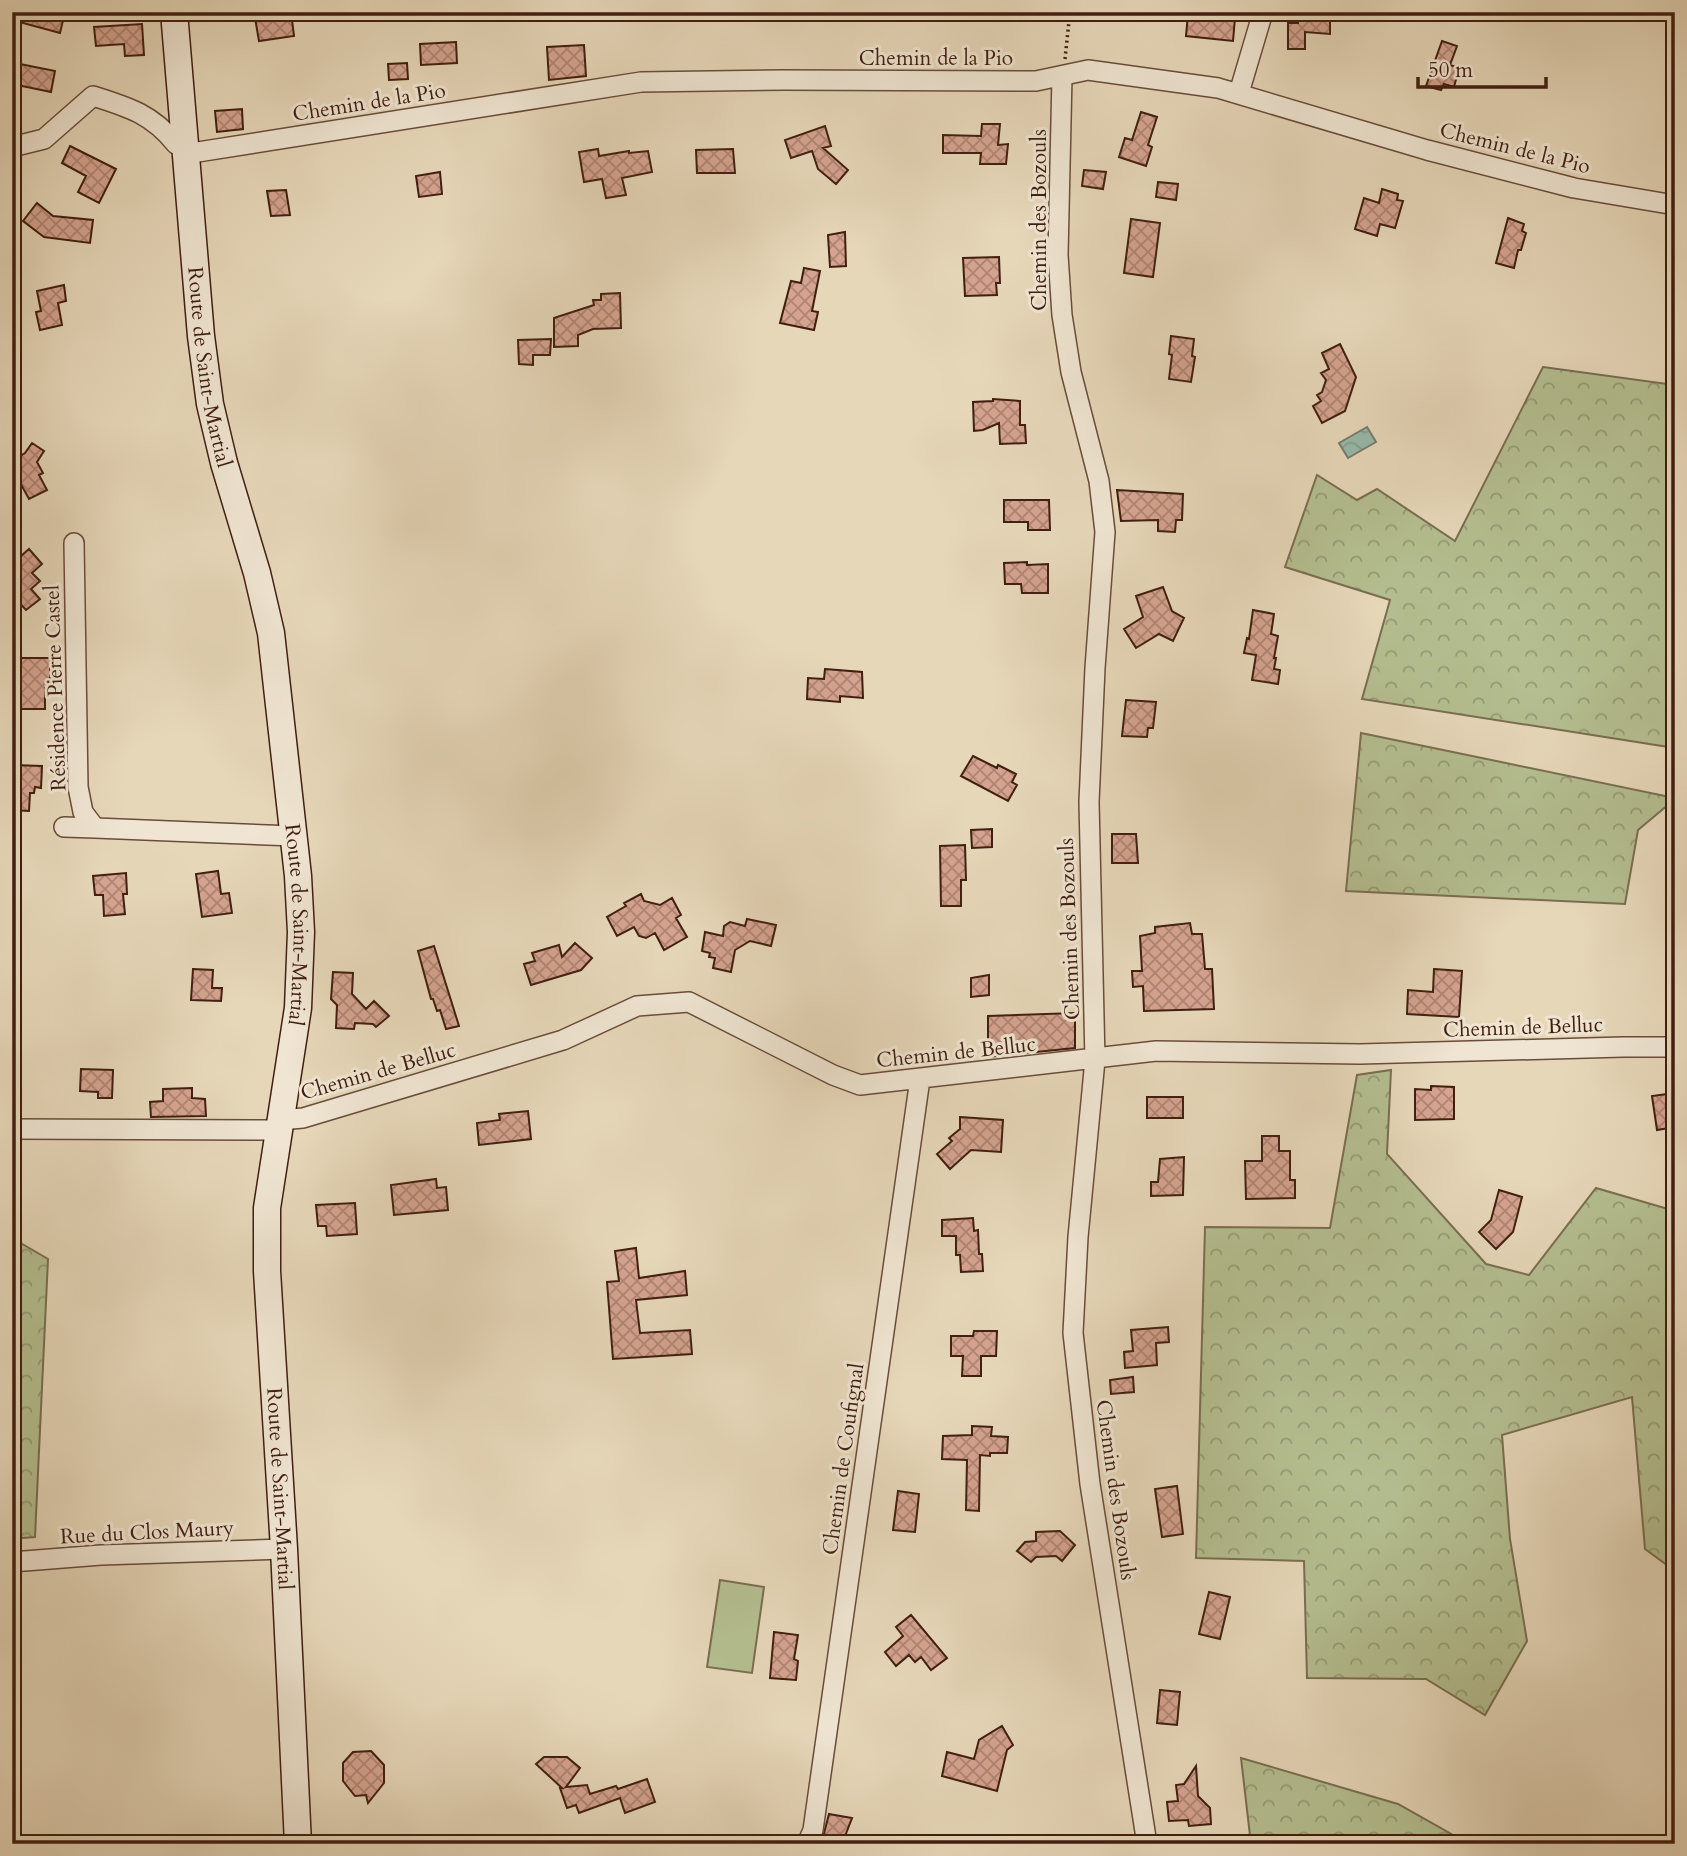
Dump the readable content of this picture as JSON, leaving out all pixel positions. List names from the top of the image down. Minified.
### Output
{"streets":{"main road":["Route de Saint-Martial"],"street":["Chemin de la Pio","Chemin des Bozouls","Résidence Pierre Castel","Chemin de Belluc","Chemin de Coufignal","Rue du Clos Maury"]},"crossings":[["Chemin de la Pio","Chemin des Bozouls"],["Chemin de la Pio","Route de Saint-Martial"],["Chemin des Bozouls","Chemin de Belluc"],["Route de Saint-Martial","Chemin de Belluc"],["Route de Saint-Martial","Rue du Clos Maury"],["Chemin de Belluc","Chemin de Coufignal"]],"scale_bar":"50 m"}
